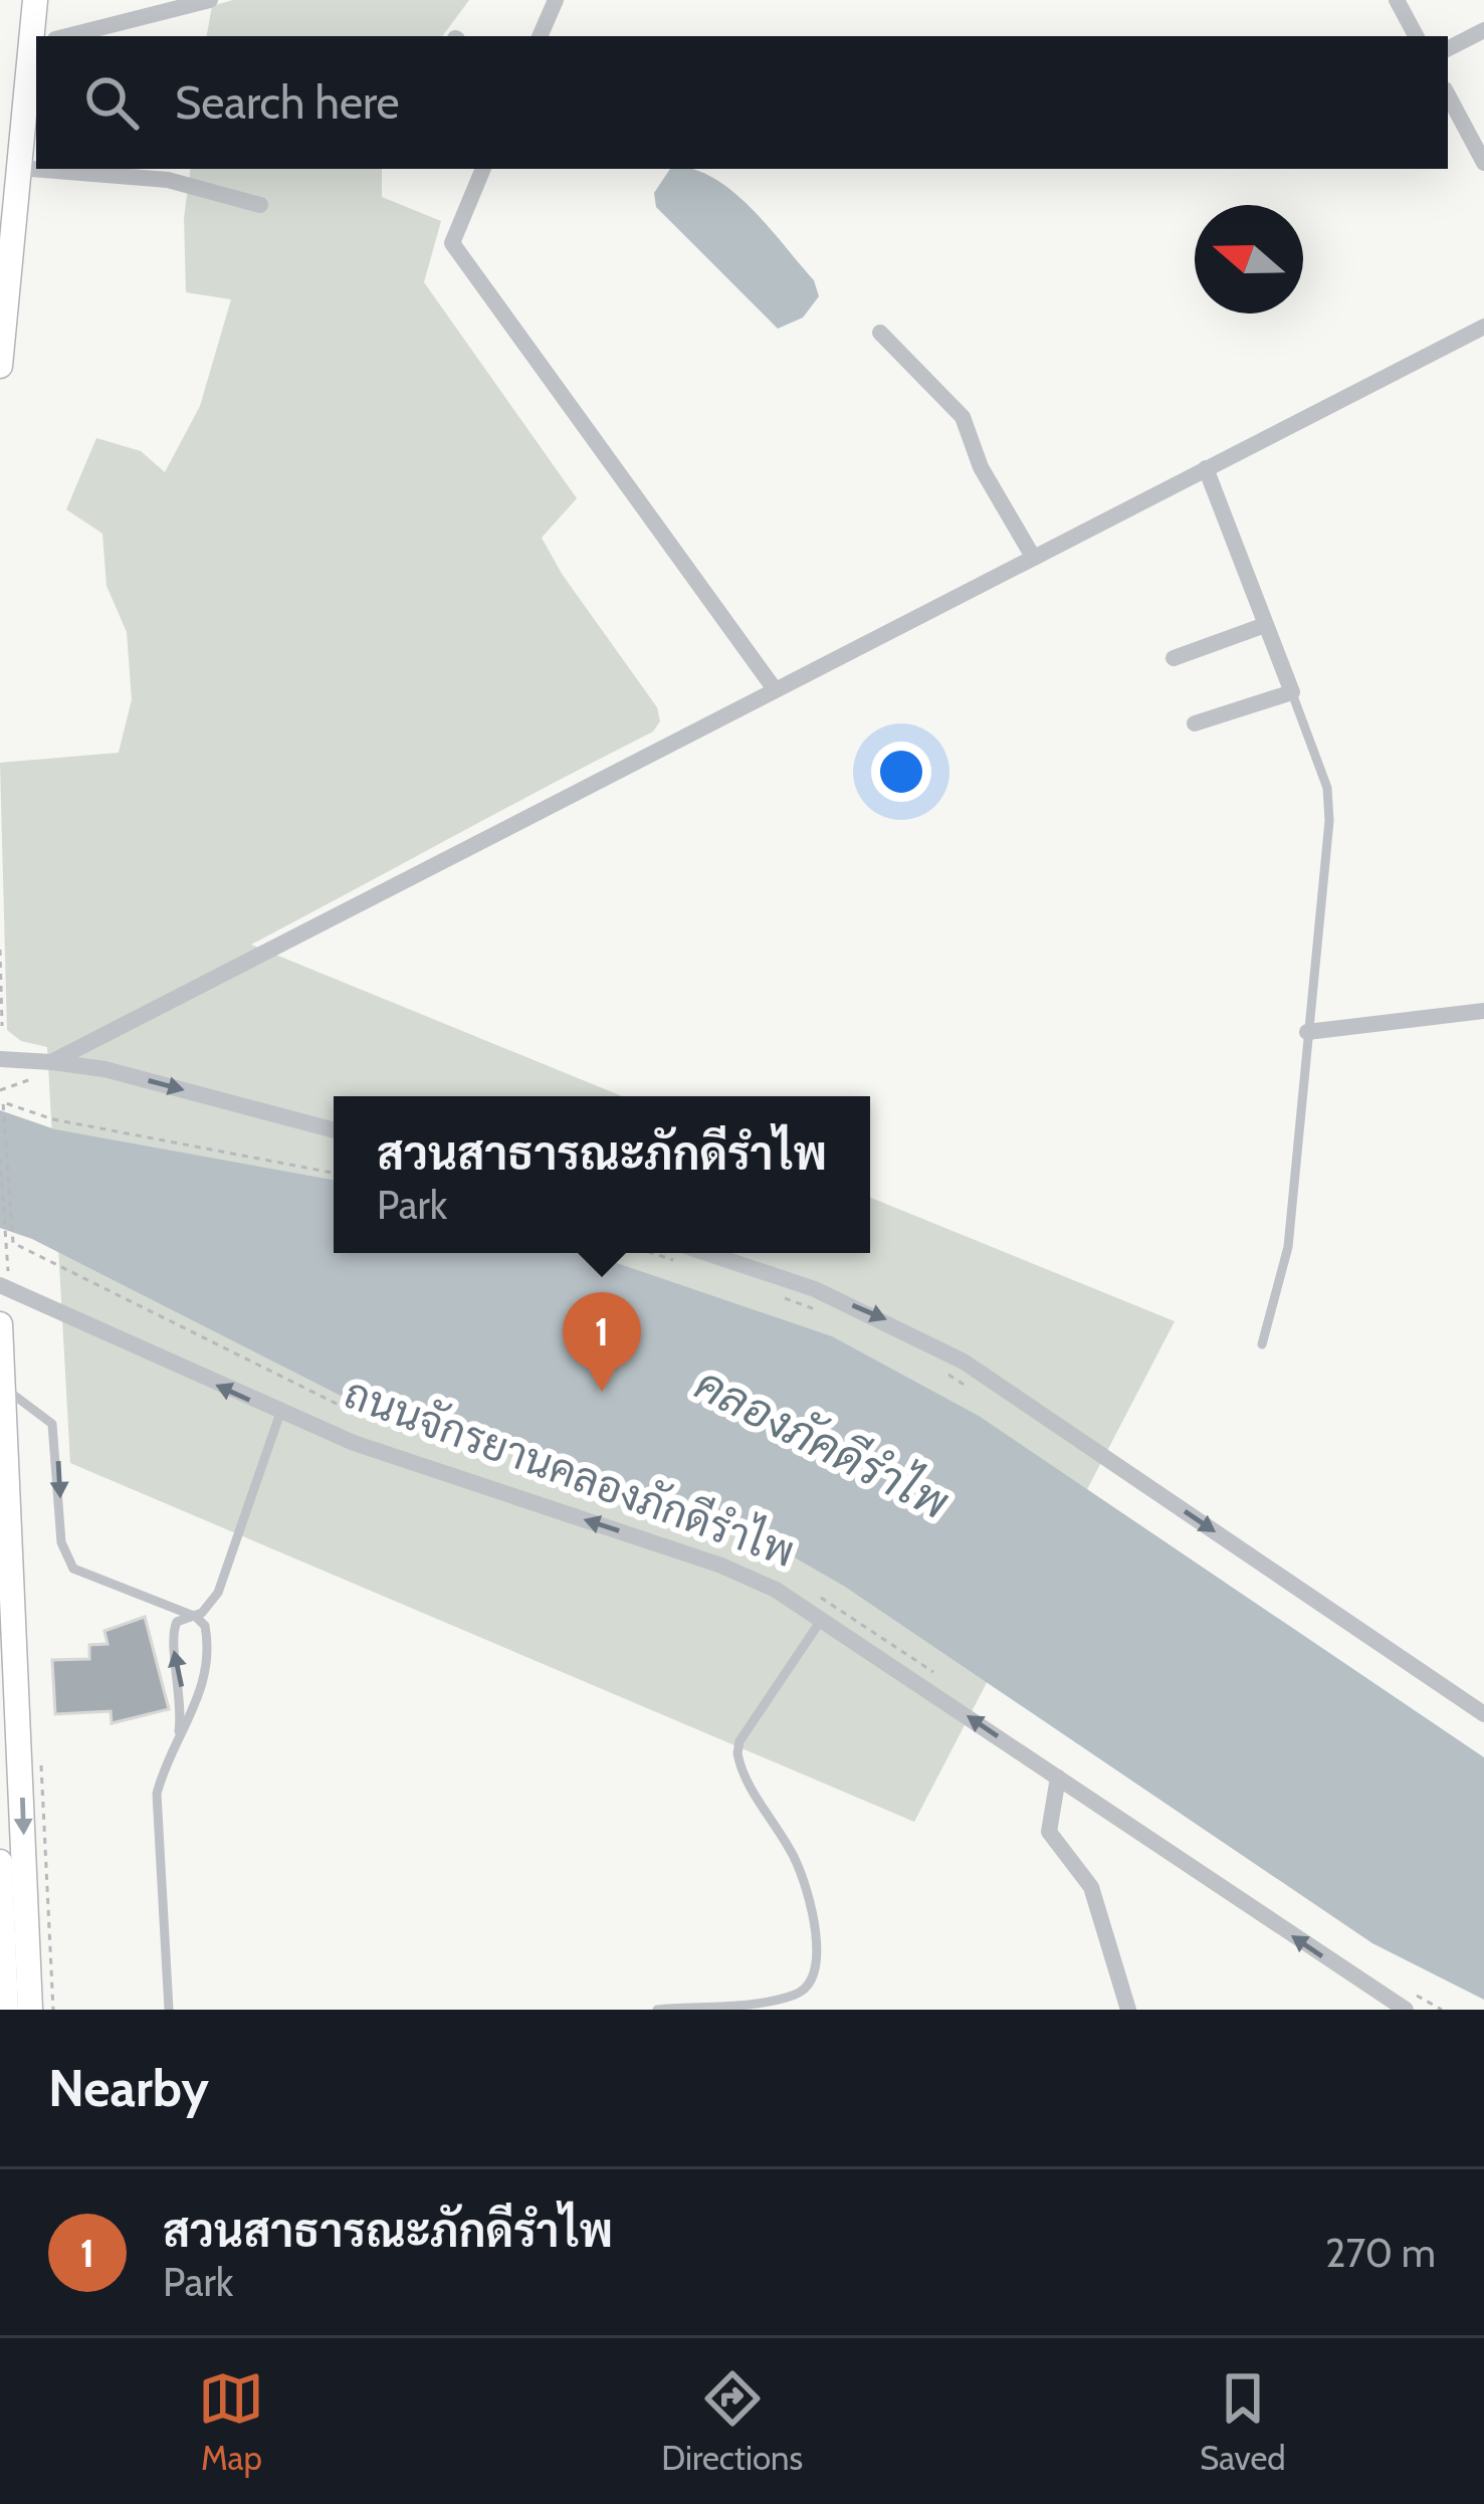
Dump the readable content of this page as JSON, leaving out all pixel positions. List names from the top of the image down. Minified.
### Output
{"streets":{"path":["ถนนจักรยานคลองภักดีรำไพ"]},"water":["คลองภัคดีรำไพ"],"north":"left","page":{"search":"Search here","popup":["สวนสาธารณะภักดีรำไพ","Park"],"pins":"1","heading":"Nearby","list":[{"mark":"1","name":"สวนสาธารณะภักดีรำไพ","note":"Park","value":"270 m"}],"nav":["Map","Directions","Saved"]}}
